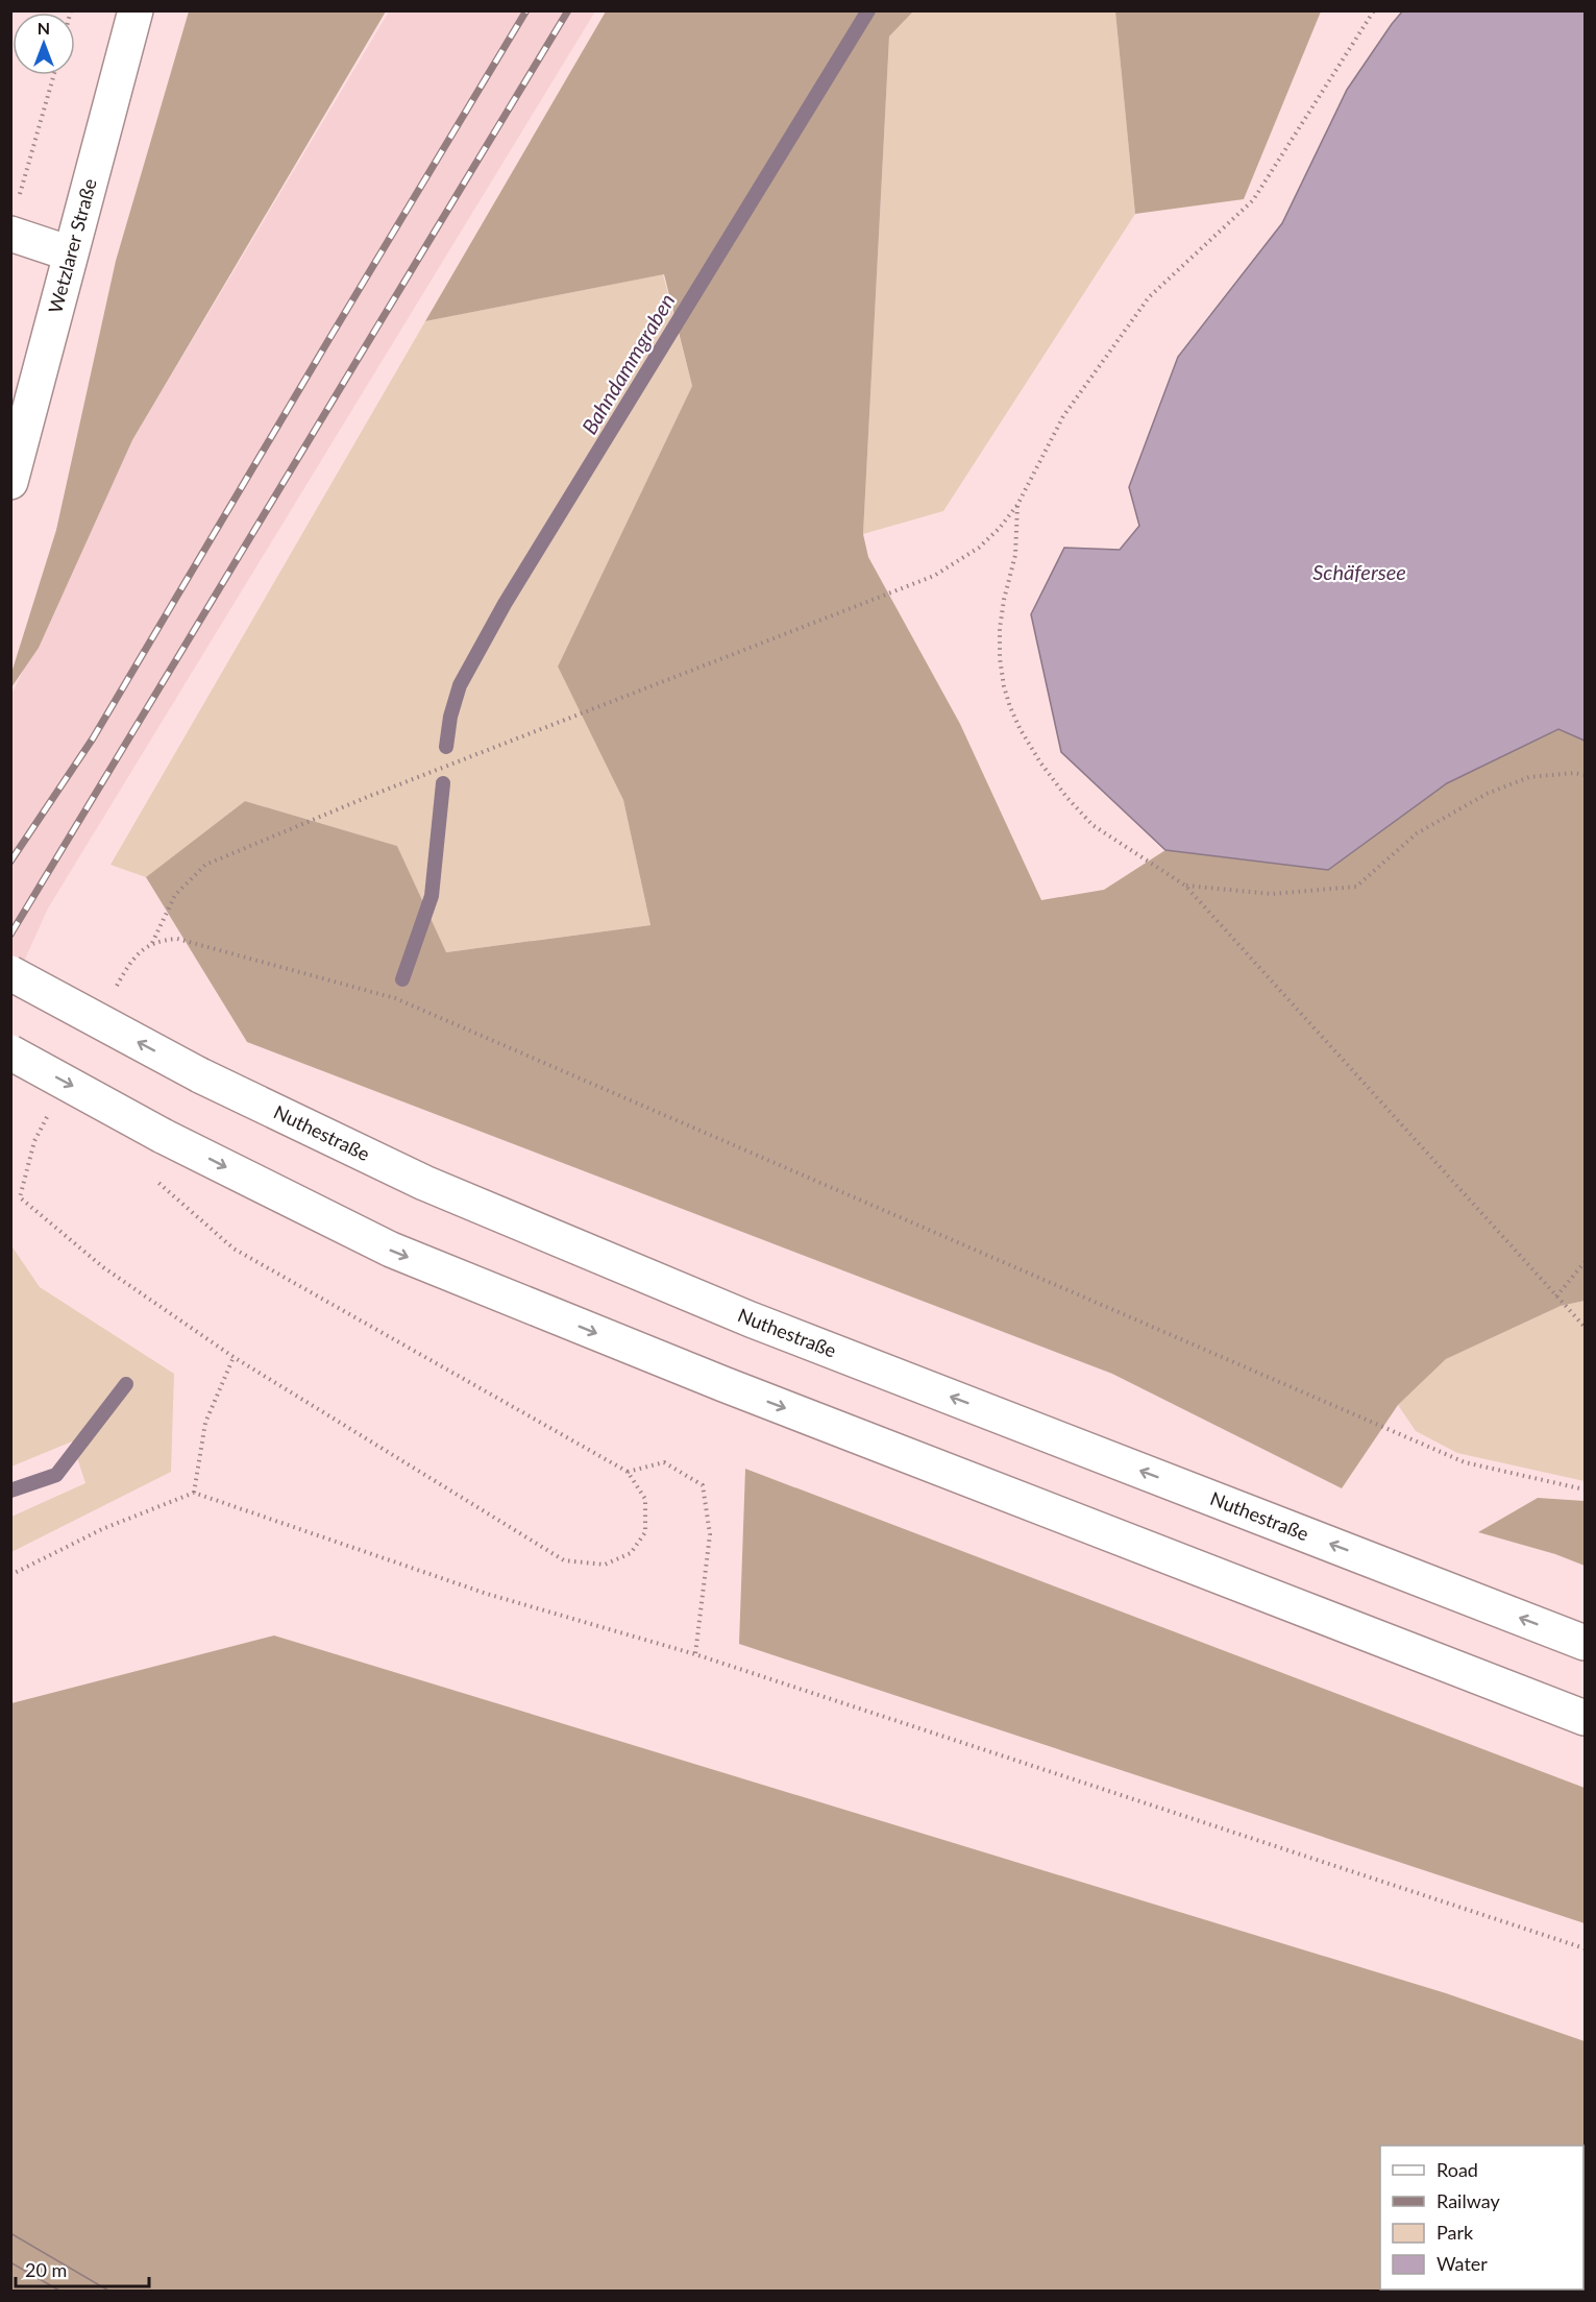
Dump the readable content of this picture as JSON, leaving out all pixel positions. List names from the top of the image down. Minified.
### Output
{"streets":{"main road":["Wetzlarer Straße","Nuthestraße"]},"water":["Bahndammgraben","Schäfersee"],"legend":["Road","Railway","Park","Water"],"scale_bar":"20 m","north":"top"}
